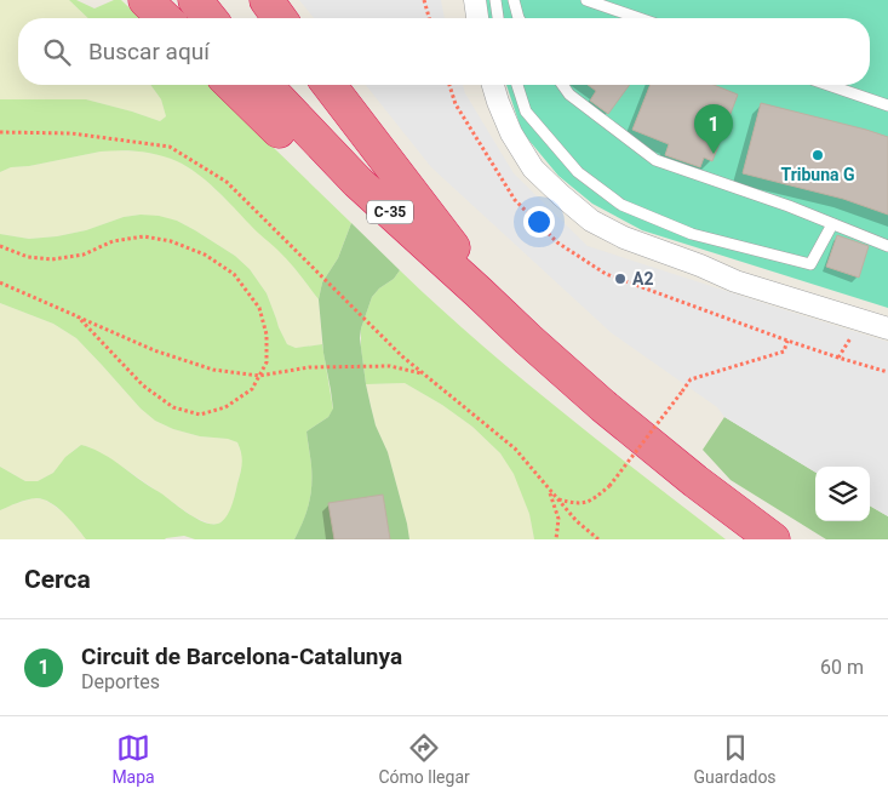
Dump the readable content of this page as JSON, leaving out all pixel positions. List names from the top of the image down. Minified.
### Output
{"streets":{"highway":["C-35"]},"places":["Tribuna G","A2"],"page":{"search":"Buscar aquí","pins":"1","heading":"Cerca","list":[{"mark":"1","name":"Circuit de Barcelona-Catalunya","note":"Deportes","value":"60 m"}],"nav":["Mapa","Cómo llegar","Guardados"]}}
